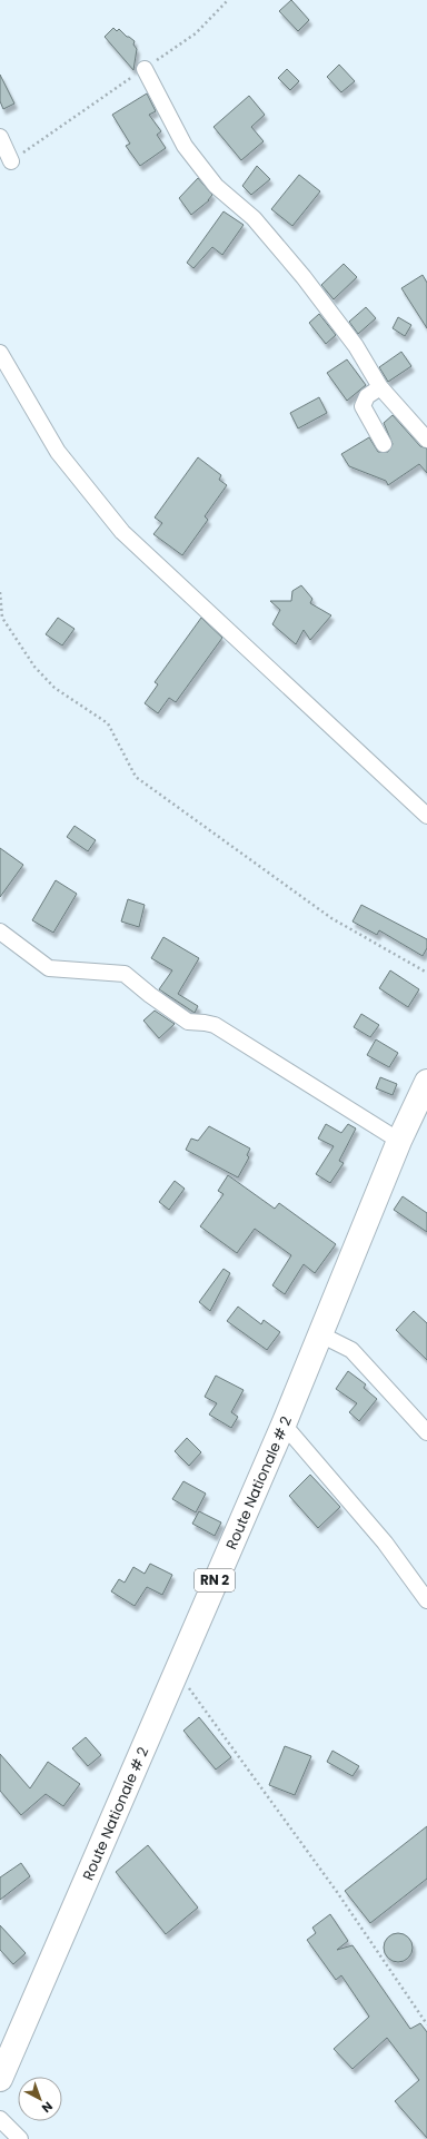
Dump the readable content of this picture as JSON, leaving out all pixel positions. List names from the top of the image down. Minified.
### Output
{"streets":{"main road":["Route Nationale # 2","RN 2"]},"north":"bottom right"}
